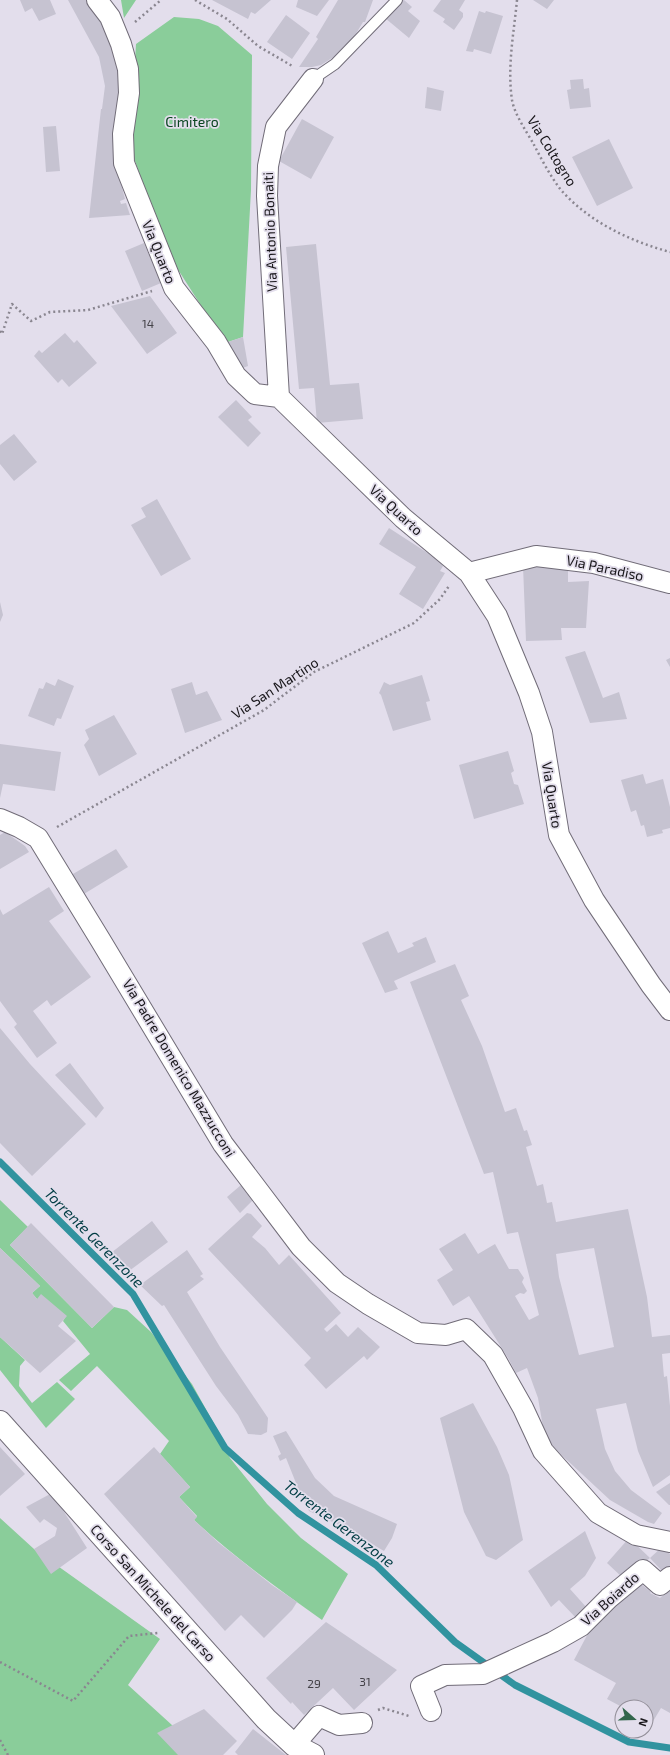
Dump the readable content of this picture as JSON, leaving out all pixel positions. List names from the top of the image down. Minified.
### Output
{"streets":{"main road":["Corso San Michele del Carso"],"street":["Via Antonio Bonaiti","Via Quarto","Via Paradiso","Via Padre Domenico Mazzucconi","Via Boiardo"],"path":["Via Coltogno","Via San Martino"]},"crossings":[["Via Antonio Bonaiti","Via Quarto"],["Via Quarto","Via Paradiso"],["Via Quarto","Via San Martino"],["Via San Martino","Via Padre Domenico Mazzucconi"]],"water":["Torrente Gerenzone"],"parks":["Cimitero"],"house_numbers":["14","31","29"],"north":"right"}
